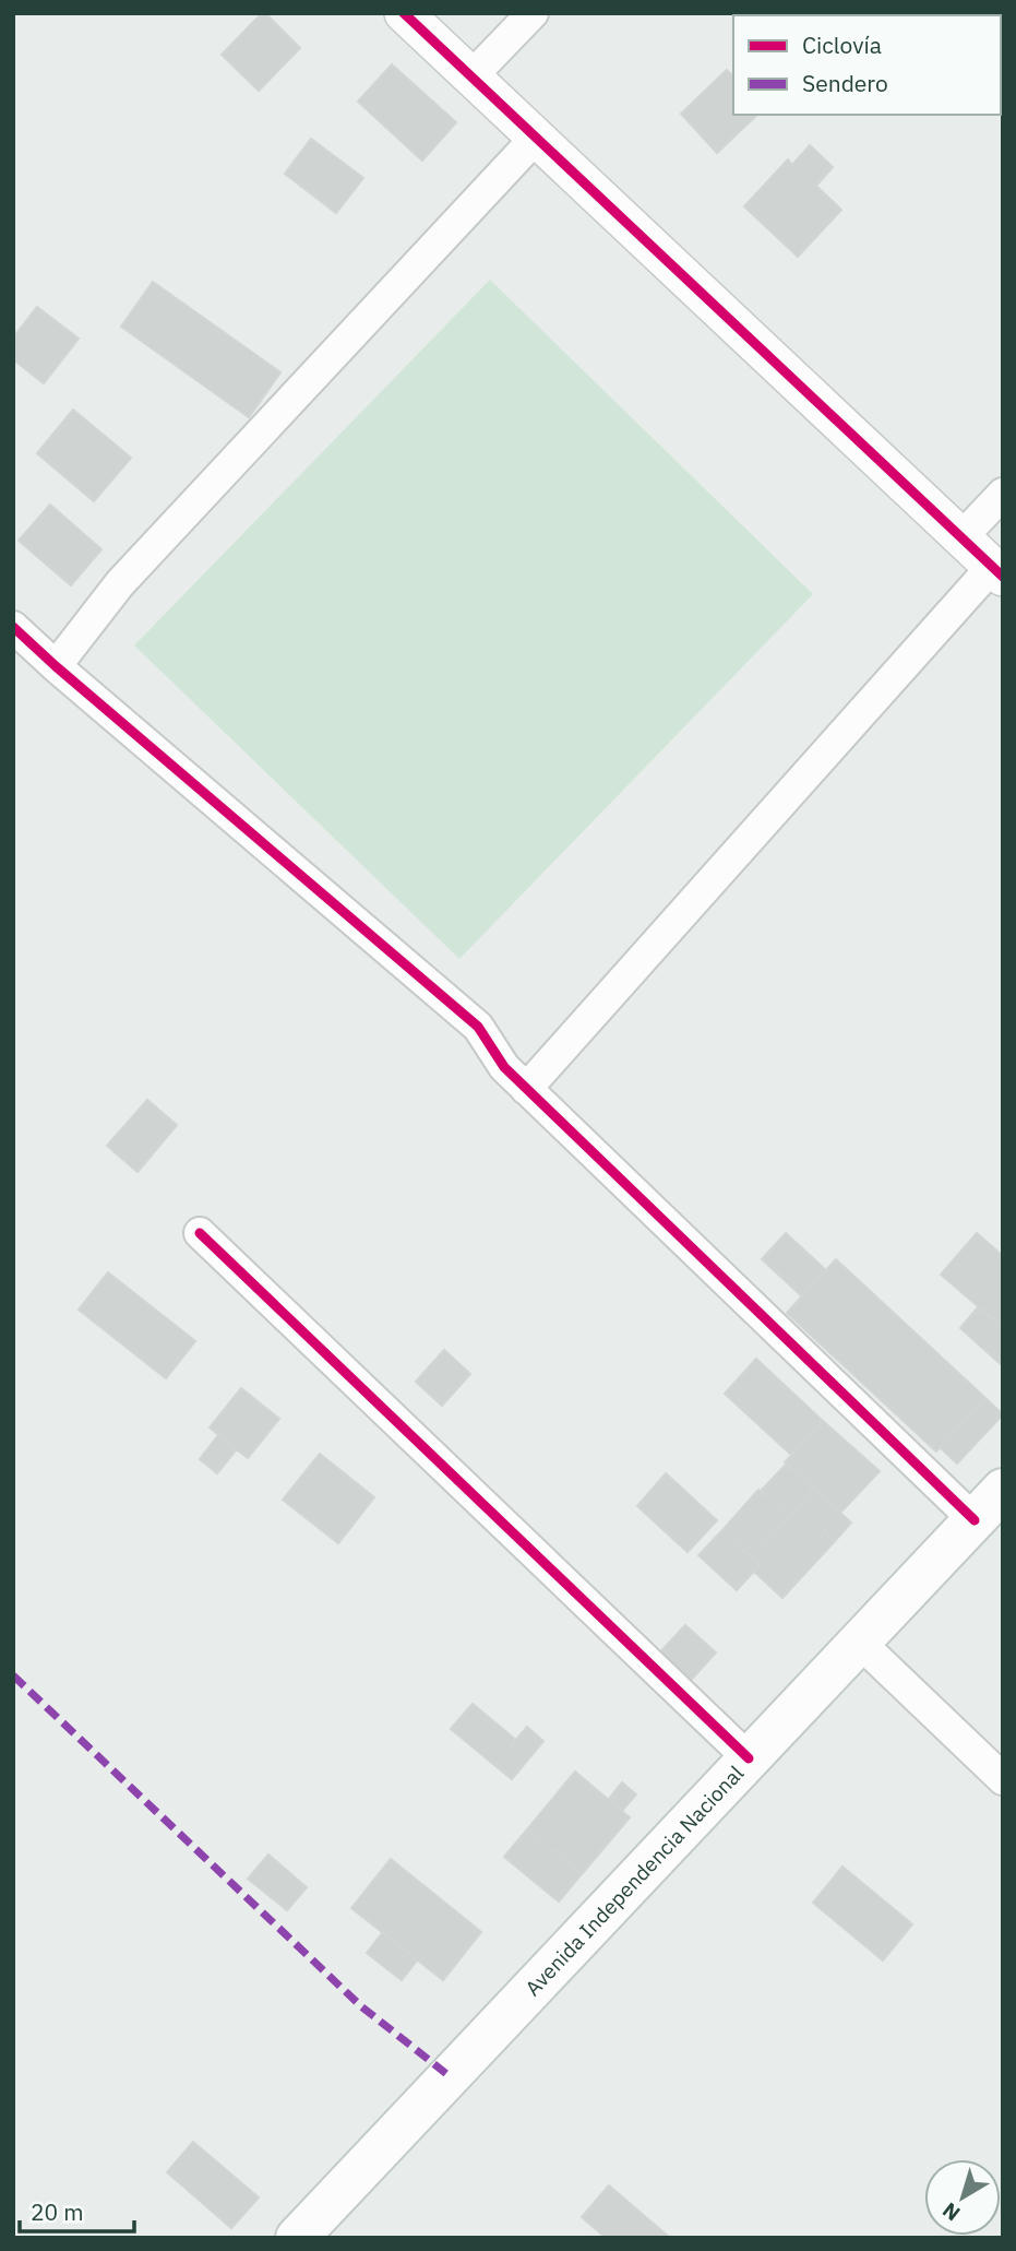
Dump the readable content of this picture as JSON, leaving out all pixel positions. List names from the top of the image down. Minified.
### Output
{"streets":{"main road":["Avenida Independencia Nacional"]},"legend":["Ciclovía","Sendero"],"scale_bar":"20 m","north":"bottom left"}
